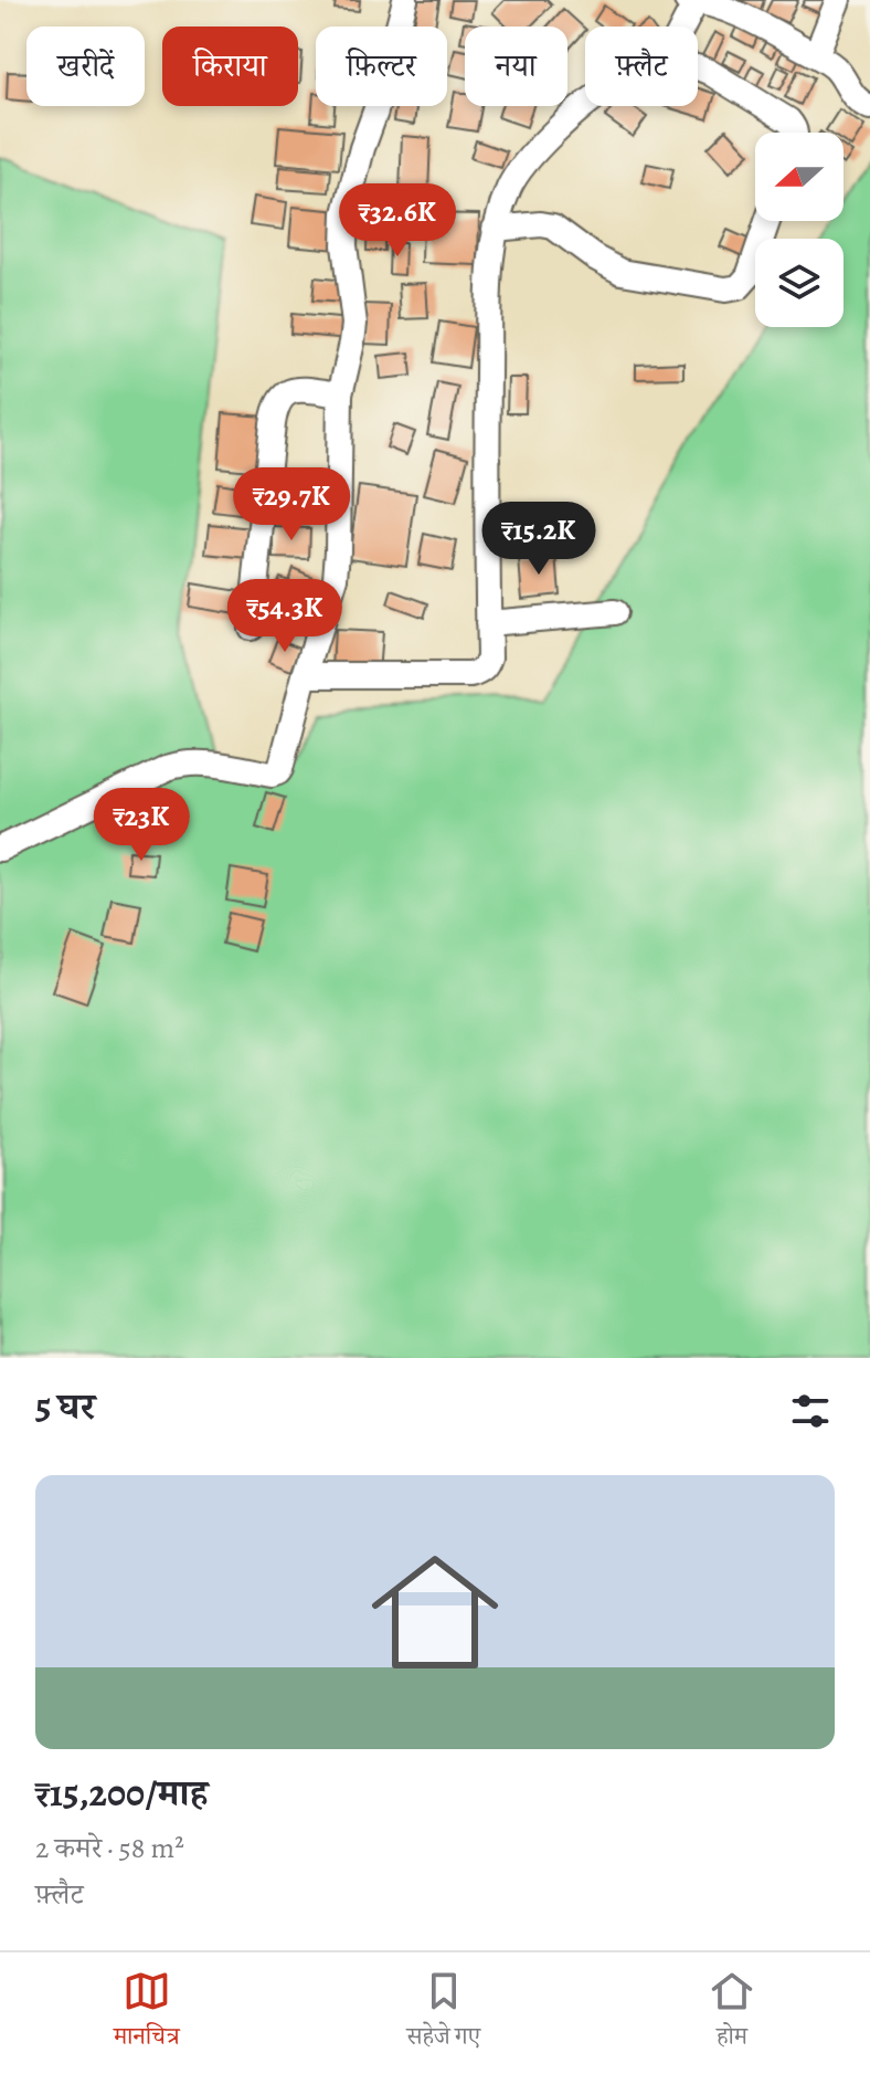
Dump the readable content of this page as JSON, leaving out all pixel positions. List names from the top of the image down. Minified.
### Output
{"north":"left","page":{"chip":["खरीदें","किराया","फ़िल्टर","नया","फ़्लैट"],"price":["₹32.6K","₹29.7K","₹15.2K","₹54.3K","₹23K"],"heading":"5 घर","list":[{"name":"₹15,200/माह","note":"2 कमरे · 58 m² · फ़्लैट"}],"tabs":["मानचित्र","सहेजे गए","होम"]}}
